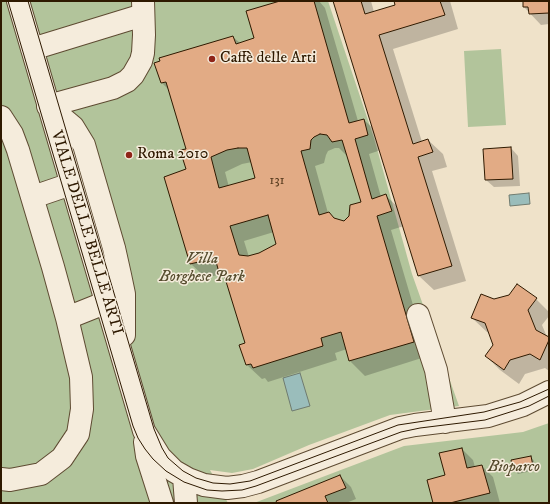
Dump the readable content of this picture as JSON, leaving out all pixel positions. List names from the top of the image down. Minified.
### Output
{"streets":{"street":["VIALE DELLE BELLE ARTI"]},"parks":["Villa Borghese Park","Bioparco"],"places":["Caffè delle Arti","Roma 2010"],"house_numbers":["131"]}
